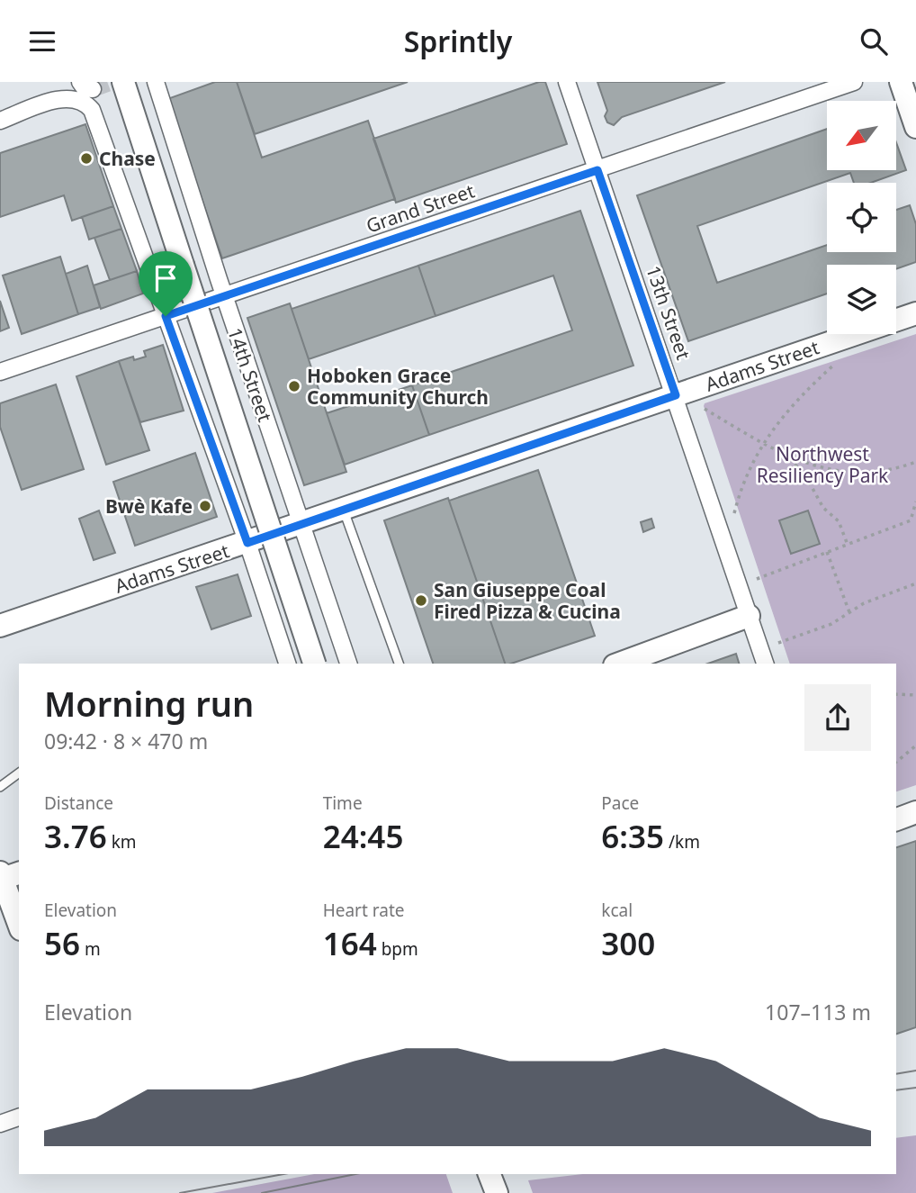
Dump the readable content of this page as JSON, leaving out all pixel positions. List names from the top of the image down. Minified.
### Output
{"streets":{"street":["Grand Street","13th Street","Adams Street","14th Street"]},"crossings":[["Grand Street","13th Street"],["Grand Street","14th Street"],["13th Street","Adams Street"],["Adams Street","14th Street"]],"parks":["Northwest Resiliency Park"],"places":["Chase","Hoboken Grace Community Church","Bwè Kafe","San Giuseppe Coal Fired Pizza & Cucina"],"north":"bottom left","page":{"header":"Sprintly","heading":["Morning run","09:42 · 8 × 470 m"],"stats":[["Distance","3.76 km"],["Time","24:45"],["Pace","6:35 /km"],["Elevation","56 m"],["Heart rate","164 bpm"],["kcal","300"]],"chart":["Elevation","107–113 m"]}}
